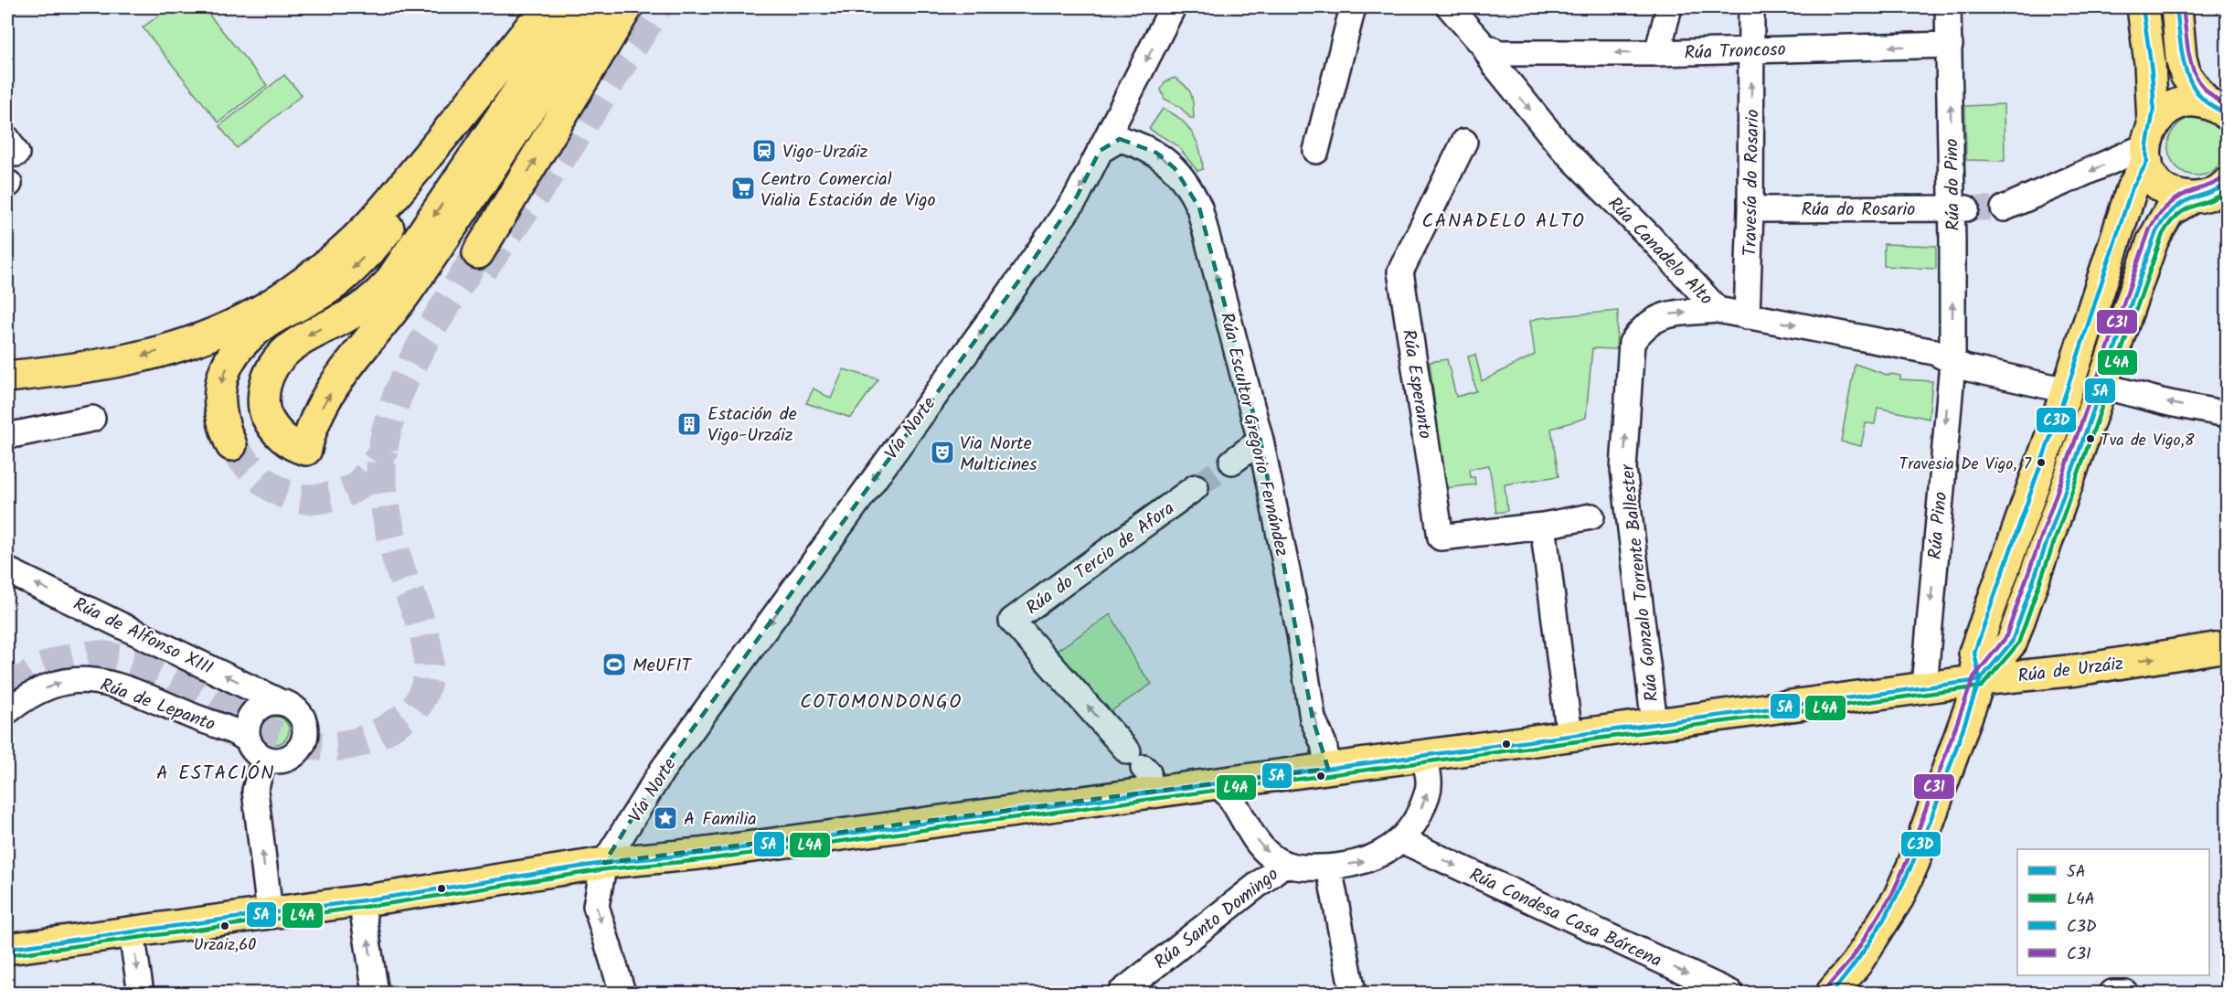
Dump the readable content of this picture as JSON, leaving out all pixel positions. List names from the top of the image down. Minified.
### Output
{"streets":{"main road":["Rúa de Urzáiz"],"street":["Rúa Troncoso","Travesía do Rosario","Rúa do Pino","Rúa do Rosario","Rúa Canadelo Alto","Rúa Esperanto","Vía Norte","Rúa Escultor Gregorio Fernández","Rúa Pino","Rúa do Tercio de Afora","Rúa Gonzalo Torrente Ballester","Rúa de Alfonso XIII","Rúa de Lepanto","Rúa Condesa Casa Bárcena","Rúa Santo Domingo"]},"crossings":[["Rúa Troncoso","Travesía do Rosario"],["Rúa Troncoso","Rúa do Pino"],["Rúa Troncoso","Rúa Canadelo Alto"],["Travesía do Rosario","Rúa do Rosario"],["Travesía do Rosario","Rúa Canadelo Alto"],["Rúa do Pino","Rúa do Rosario"],["Rúa do Pino","Rúa Canadelo Alto"],["Rúa do Pino","Rúa Pino"],["Rúa Canadelo Alto","Rúa Pino"],["Rúa Canadelo Alto","Rúa Gonzalo Torrente Ballester"],["Vía Norte","Rúa Escultor Gregorio Fernández"],["Rúa Escultor Gregorio Fernández","Rúa de Urzáiz"],["Rúa Pino","Rúa de Urzáiz"],["Rúa Gonzalo Torrente Ballester","Rúa de Urzáiz"],["Rúa de Alfonso XIII","Rúa de Lepanto"]],"one_way":["Rúa Troncoso","Travesía do Rosario","Rúa do Pino","Rúa Canadelo Alto","Vía Norte","Rúa Escultor Gregorio Fernández","Rúa Pino","Rúa de Alfonso XIII","Rúa de Lepanto","Rúa Condesa Casa Bárcena"],"districts":["CANADELO ALTO","COTOMONDONGO","A ESTACIÓN"],"places":{"station":["Vigo-Urzáiz"],"supermarket":["Centro Comercial Vialia Estación de Vigo"],"building":["Estación de Vigo-Urzáiz"],"other":["Tva de Vigo,8","Travesia De Vigo, 7","Urzaiz,60"],"theatre":["Via Norte Multicines"],"sports":["MeUFIT"],"place":["A Familia"]},"lines":["transit line 5A","transit line C3D","transit line C3I","transit line L4A"],"legend":["5A","L4A","C3D","C3I"]}
